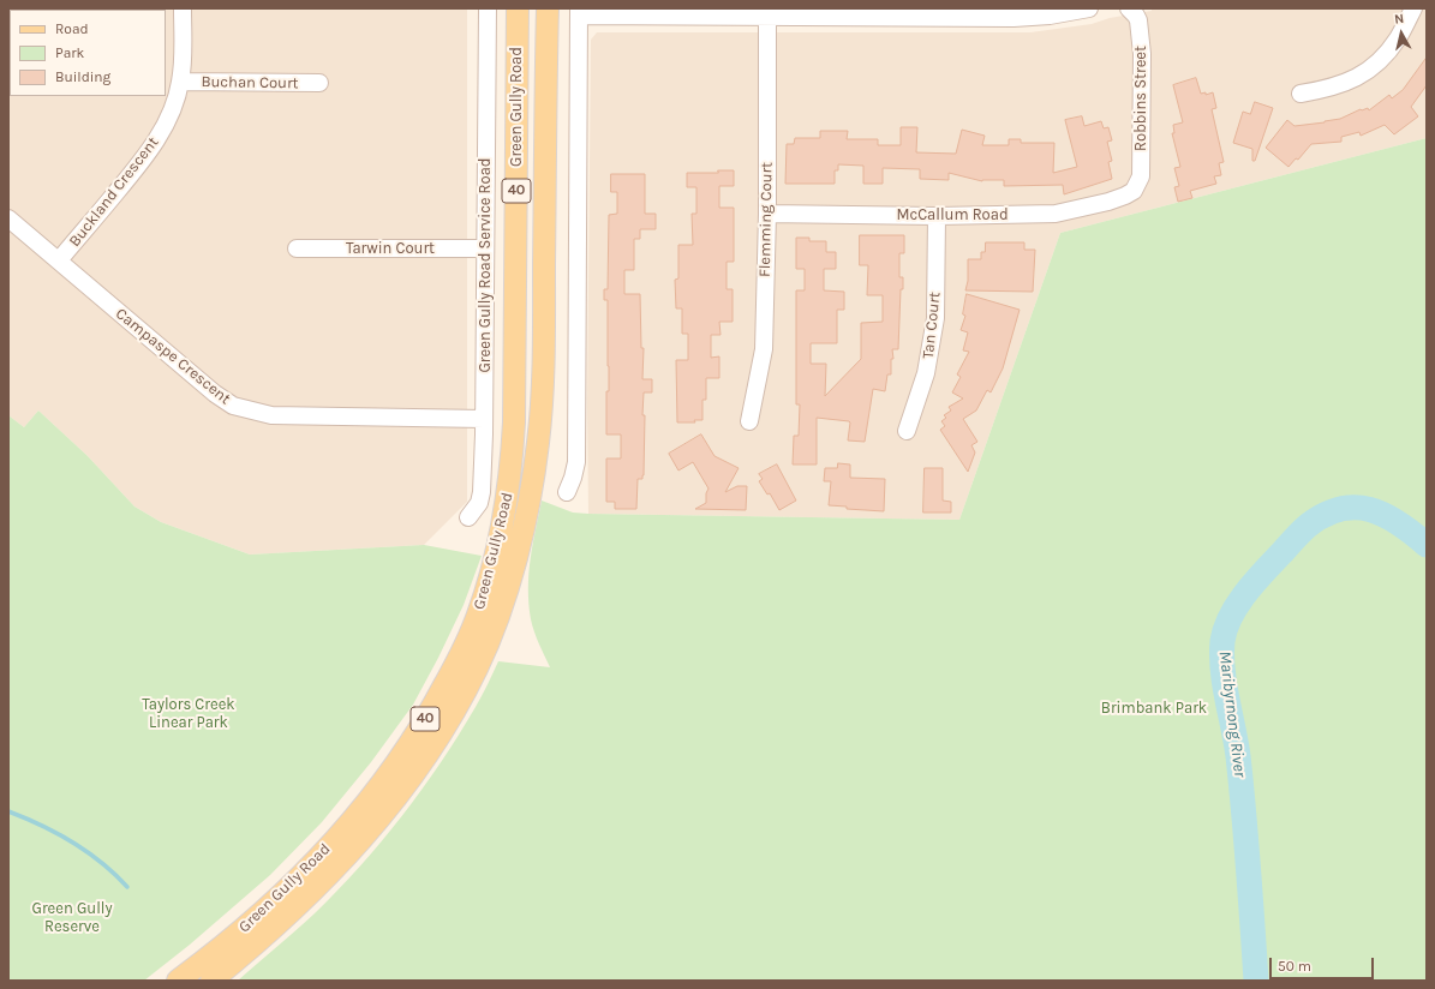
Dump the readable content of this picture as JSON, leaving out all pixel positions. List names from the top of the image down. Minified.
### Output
{"streets":{"main road":["Green Gully Road","40"],"street":["Buchan Court","Robbins Street","Buckland Crescent","McCallum Road","Flemming Court","Tarwin Court","Green Gully Road Service Road","Tan Court","Campaspe Crescent"]},"crossings":[["Buchan Court","Buckland Crescent"],["Robbins Street","McCallum Road"],["Buckland Crescent","Campaspe Crescent"],["McCallum Road","Flemming Court"],["McCallum Road","Tan Court"],["Tarwin Court","Green Gully Road Service Road"],["Green Gully Road Service Road","Campaspe Crescent"]],"water":["Maribyrnong River"],"parks":["Taylors Creek Linear Park","Brimbank Park","Green Gully Reserve"],"legend":["Road","Park","Building"],"scale_bar":"50 m","north":"top"}
